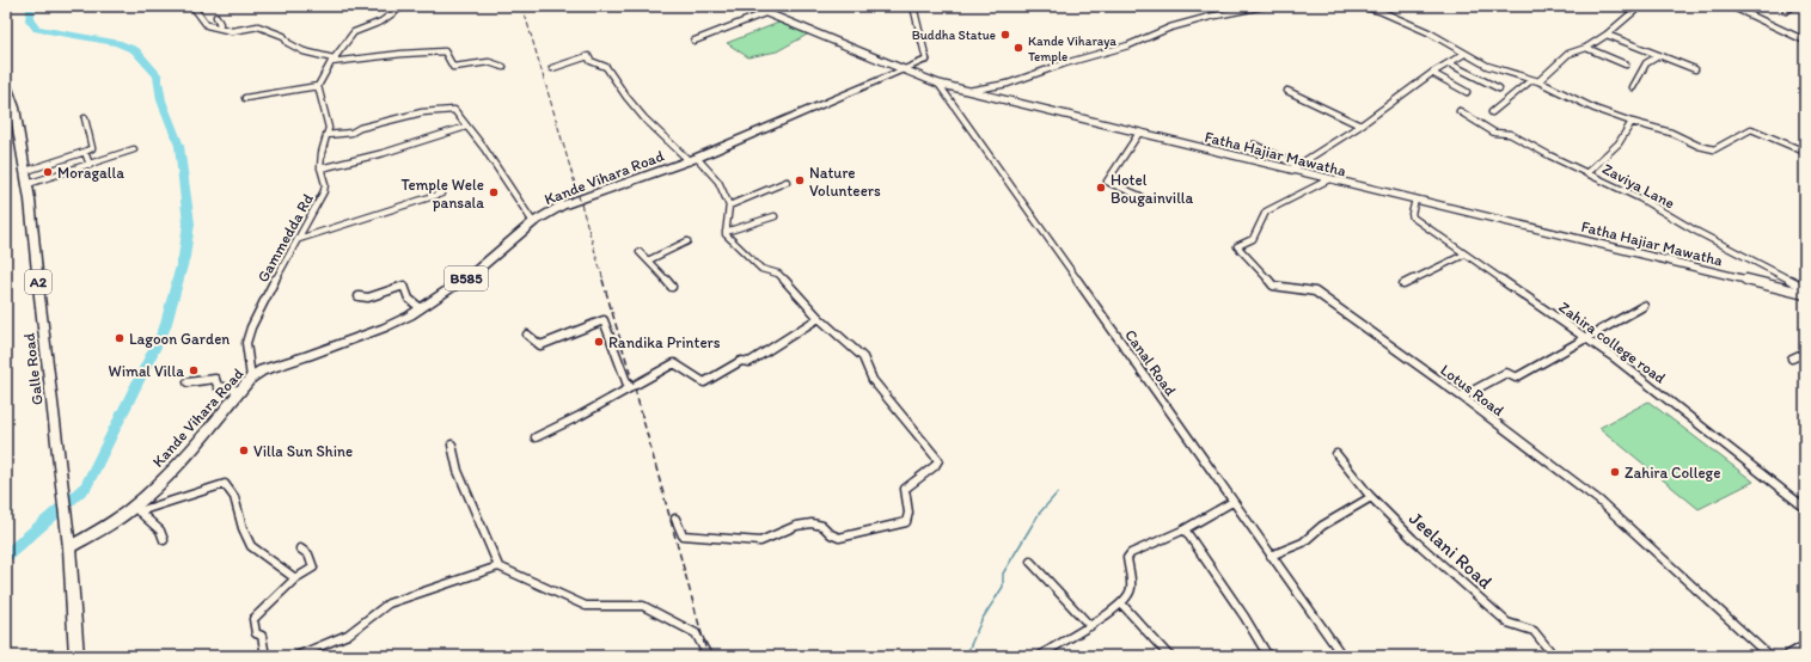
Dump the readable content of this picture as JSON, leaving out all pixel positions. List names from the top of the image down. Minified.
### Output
{"streets":{"main road":["Kande Vihara Road","B585","A2","Galle Road"],"street":["Fatha Hajiar Mawatha","Zaviya Lane","Gammedda Rd","Zahira college road","Canal Road","Lotus Road","Jeelani Road"]},"crossings":[["Fatha Hajiar Mawatha","Kande Vihara Road"],["Fatha Hajiar Mawatha","Zahira college road"],["Fatha Hajiar Mawatha","Canal Road"],["Fatha Hajiar Mawatha","Lotus Road"],["Kande Vihara Road","Gammedda Rd"],["Kande Vihara Road","Galle Road"]],"places":["Buddha Statue","Kande Viharaya Temple","Moragalla","Nature Volunteers","Hotel Bougainvilla","Temple Wele pansala","Lagoon Garden","Randika Printers","Wimal Villa","Villa Sun Shine","Zahira College"]}
